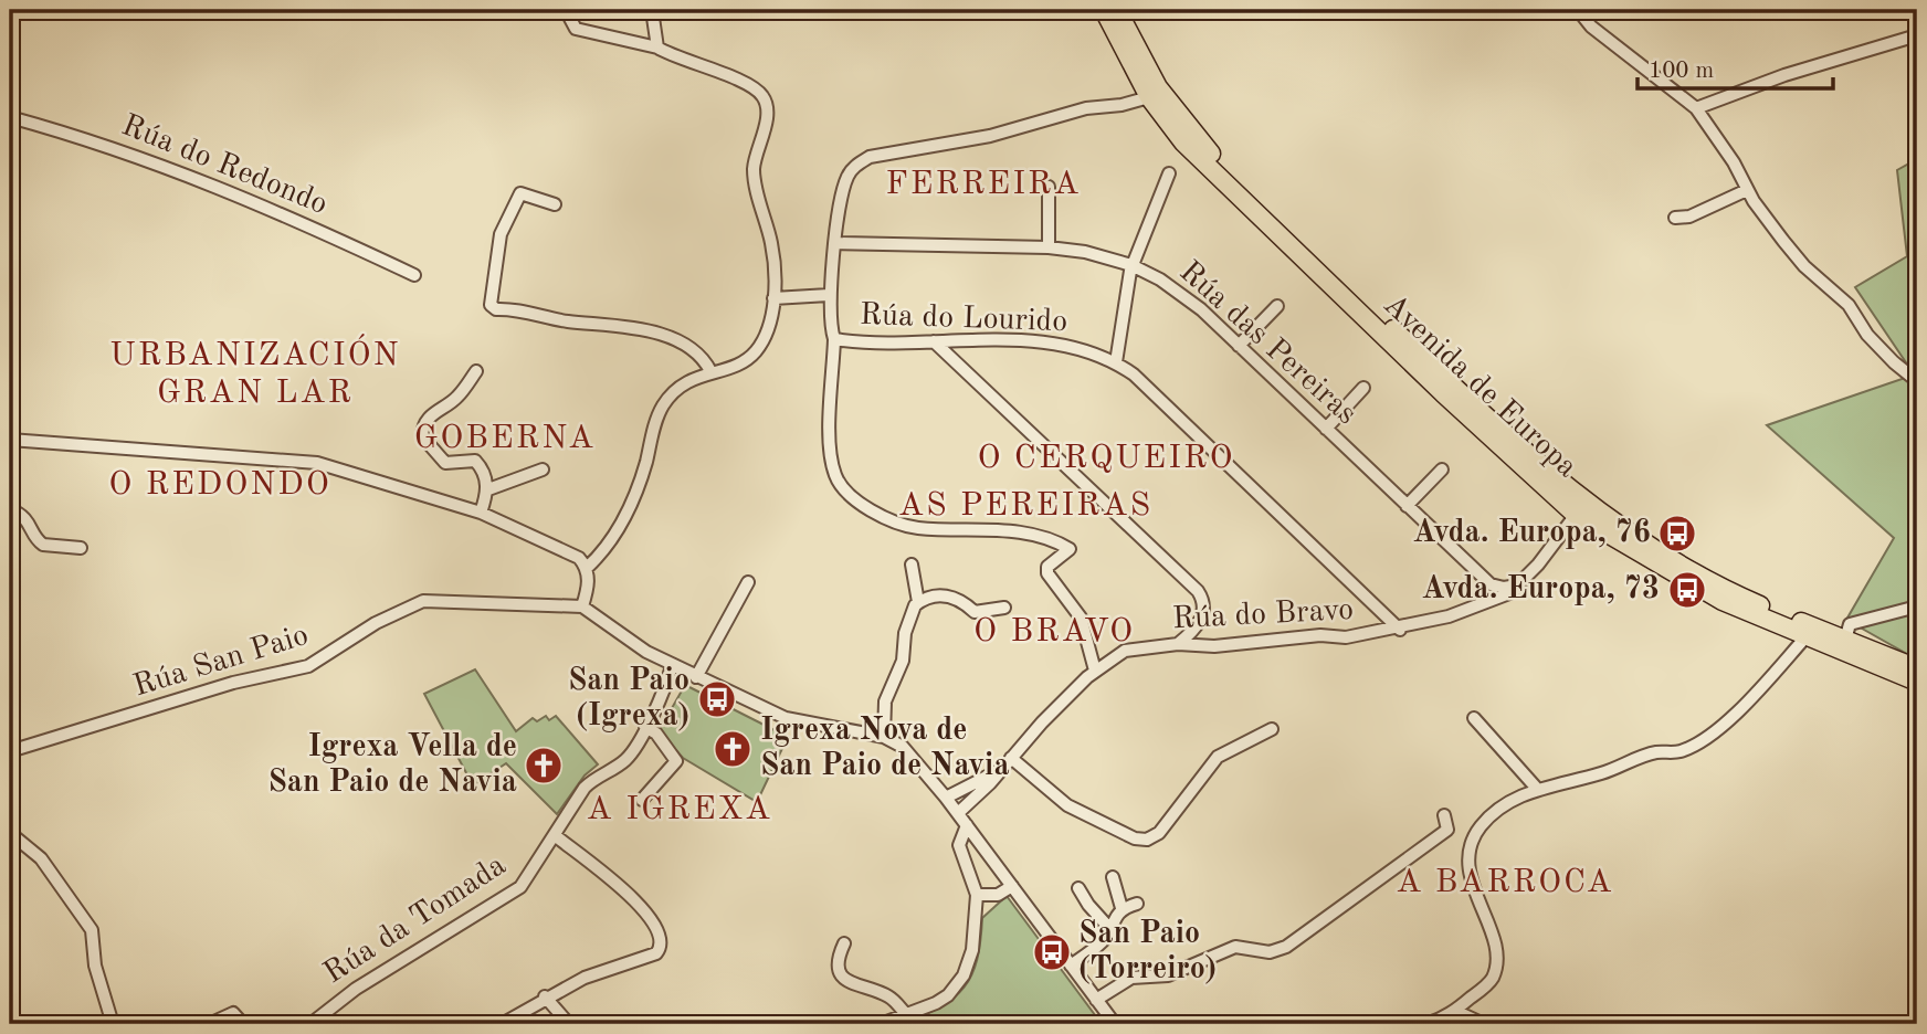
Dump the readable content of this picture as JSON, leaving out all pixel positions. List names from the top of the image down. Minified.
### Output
{"streets":{"main road":["Avenida de Europa"],"street":["Rúa do Redondo","Rúa do Lourido","Rúa das Pereiras","Rúa do Bravo","Rúa San Paio","Rúa da Tomada"]},"crossings":[["Rúa do Lourido","Rúa do Bravo"],["Avenida de Europa","Rúa do Bravo"]],"districts":["FERREIRA","URBANIZACIÓN GRAN LAR","GOBERNA","O CERQUEIRO","O REDONDO","AS PEREIRAS","O BRAVO","A IGREXA","A BARROCA"],"places":{"bus stop":["Avda. Europa, 76","Avda. Europa, 73","San Paio (Igrexa)","San Paio (Torreiro)"],"church":["Igrexa Nova de San Paio de Navia","Igrexa Vella de San Paio de Navia"]},"scale_bar":"100 m"}
